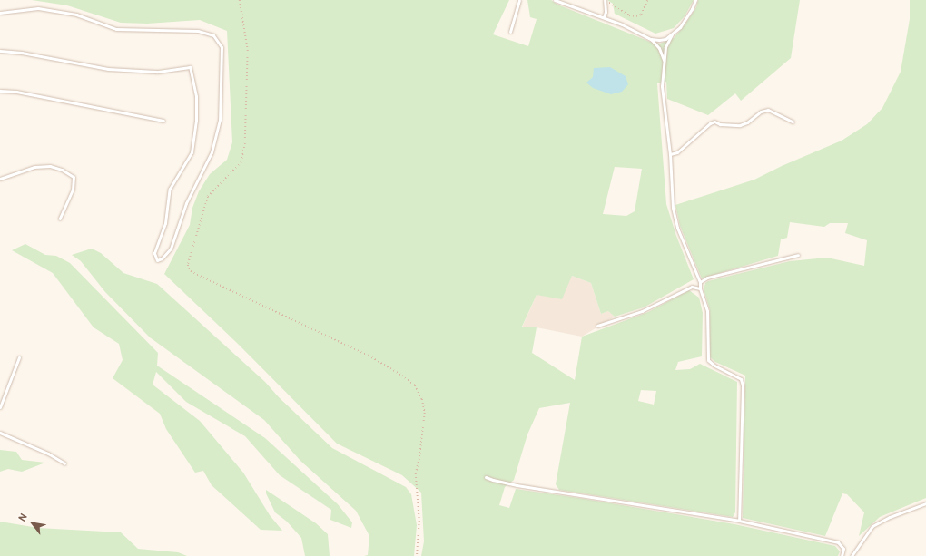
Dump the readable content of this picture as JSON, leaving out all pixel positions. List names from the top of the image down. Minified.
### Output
{"north":"top left"}
